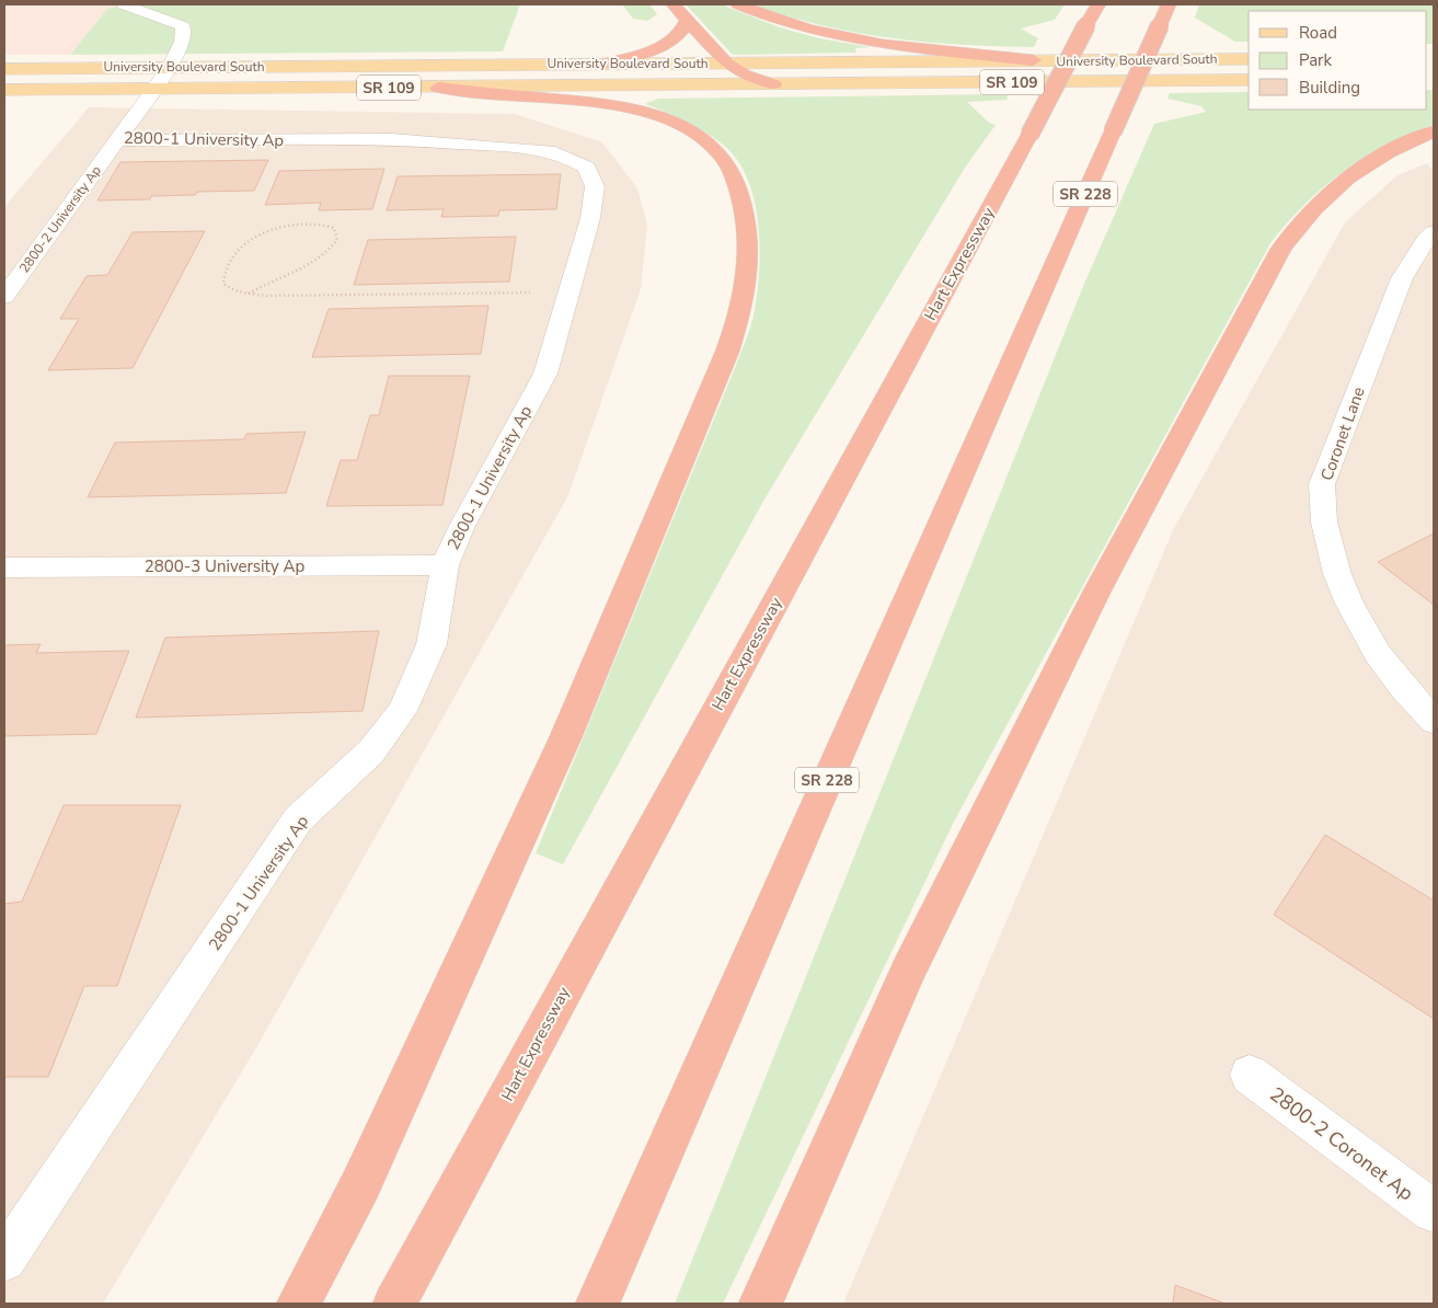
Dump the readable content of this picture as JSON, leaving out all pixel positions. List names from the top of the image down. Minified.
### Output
{"streets":{"highway":["SR 228","Hart Expressway"],"main road":["University Boulevard South","SR 109"],"street":["2800-1 University Ap","2800-2 University Ap","Coronet Lane","2800-3 University Ap","2800-2 Coronet Ap"]},"crossings":[["University Boulevard South","2800-1 University Ap"],["2800-1 University Ap","2800-2 University Ap"],["2800-1 University Ap","2800-3 University Ap"]],"legend":["Road","Park","Building"]}
